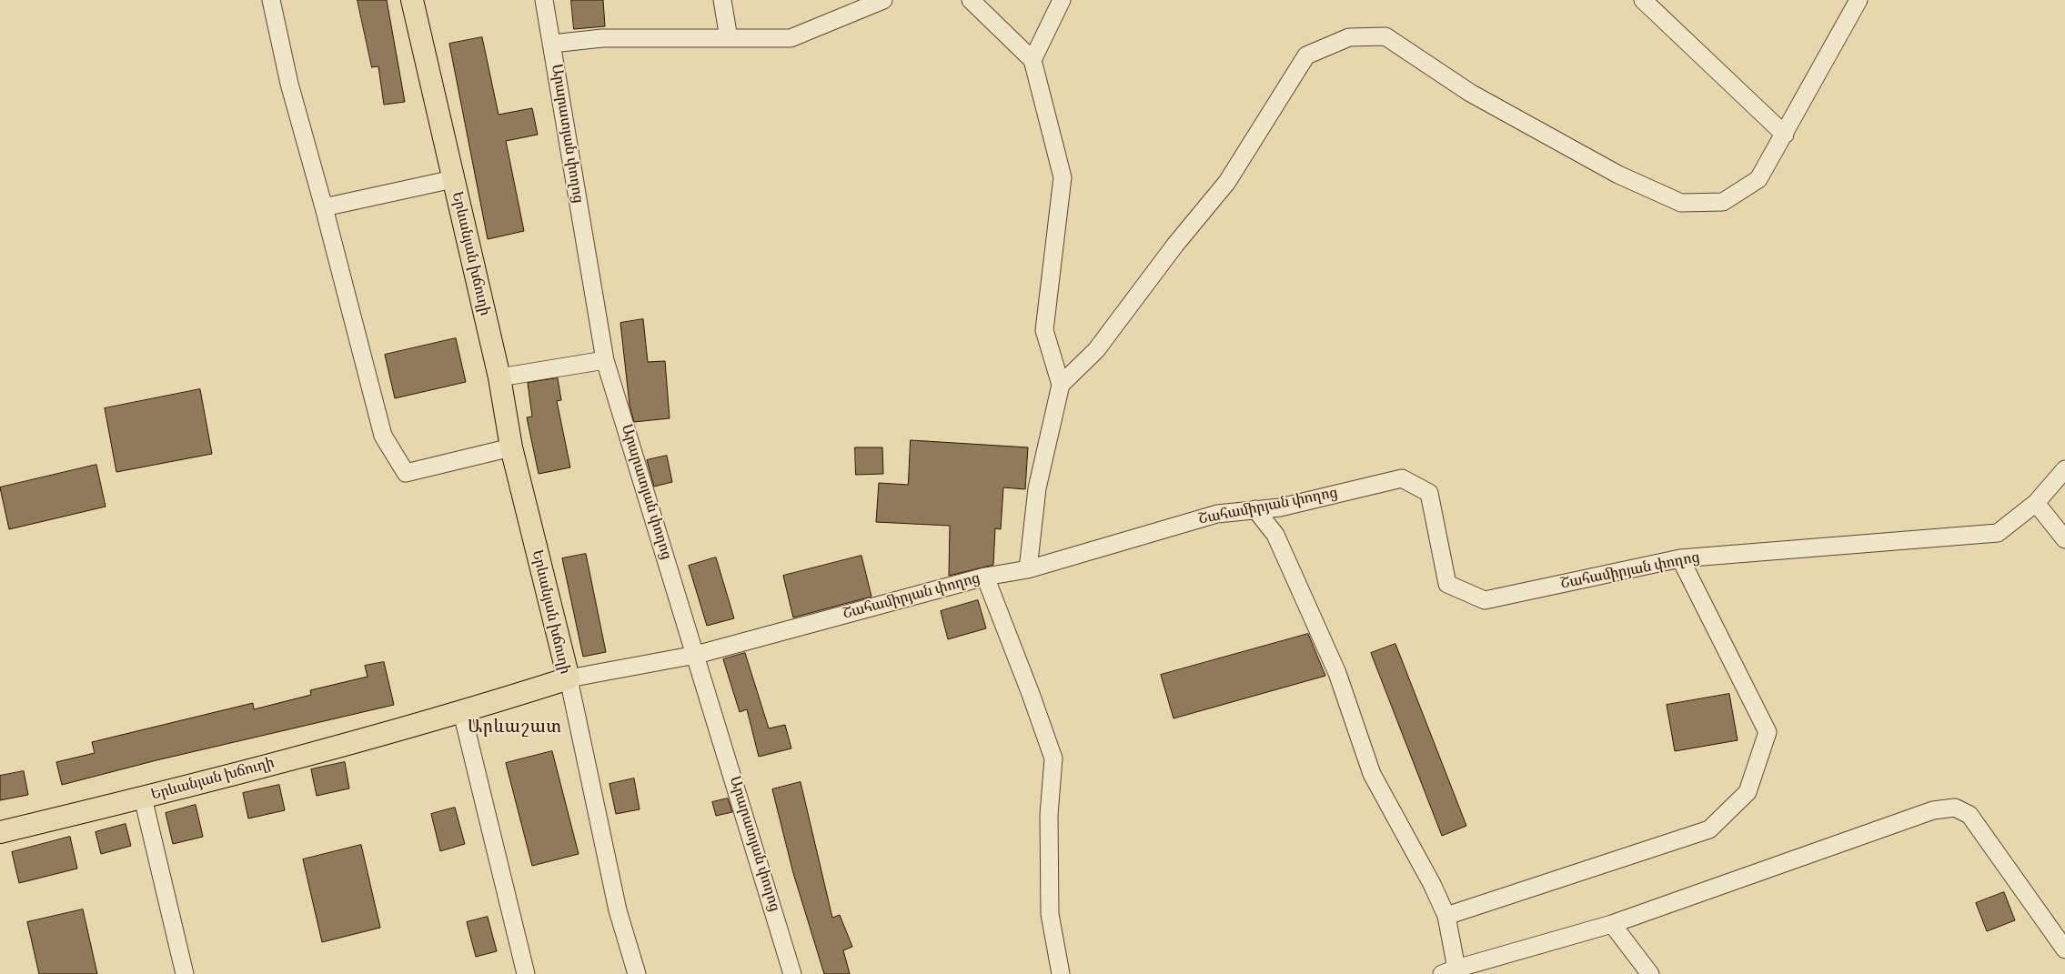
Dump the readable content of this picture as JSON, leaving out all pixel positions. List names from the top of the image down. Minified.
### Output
{"streets":{"main road":["Երևանյան խճուղի"],"street":["Արարատյան փողոց","Շահամիրյան փողոց"]},"crossings":[["Արարատյան փողոց","Շահամիրյան փողոց"],["Երևանյան խճուղի","Շահամիրյան փողոց"]],"districts":["Արևաշատ"]}
